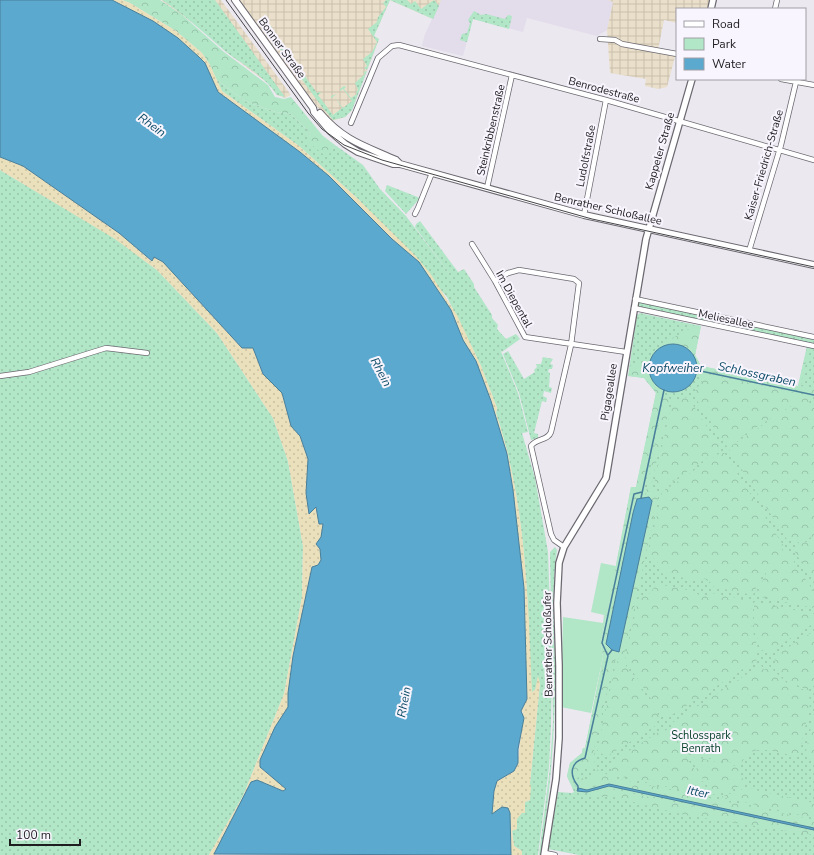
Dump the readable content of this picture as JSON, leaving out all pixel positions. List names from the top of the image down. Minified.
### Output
{"streets":{"main road":["Bonner Straße","Benrather Schloßallee"],"street":["Benrodestraße","Steinkribbenstraße","Kappeler Straße","Ludolfstraße","Kaiser-Friedrich-Straße","Im Diepental","Meliesallee","Pigageallee","Benrather Schloßufer"]},"crossings":[["Bonner Straße","Benrather Schloßallee"],["Benrodestraße","Steinkribbenstraße"],["Benrodestraße","Kappeler Straße"],["Benrodestraße","Ludolfstraße"],["Benrodestraße","Kaiser-Friedrich-Straße"],["Steinkribbenstraße","Benrather Schloßallee"],["Kappeler Straße","Benrather Schloßallee"],["Kappeler Straße","Pigageallee"],["Ludolfstraße","Benrather Schloßallee"],["Kaiser-Friedrich-Straße","Benrather Schloßallee"],["Benrather Schloßallee","Pigageallee"],["Im Diepental","Pigageallee"],["Meliesallee","Pigageallee"],["Pigageallee","Benrather Schloßufer"]],"water":["Rhein","Kopfweiher","Schlossgraben","Itter"],"parks":["Schlosspark Benrath"],"legend":["Road","Park","Water"],"scale_bar":"100 m"}
